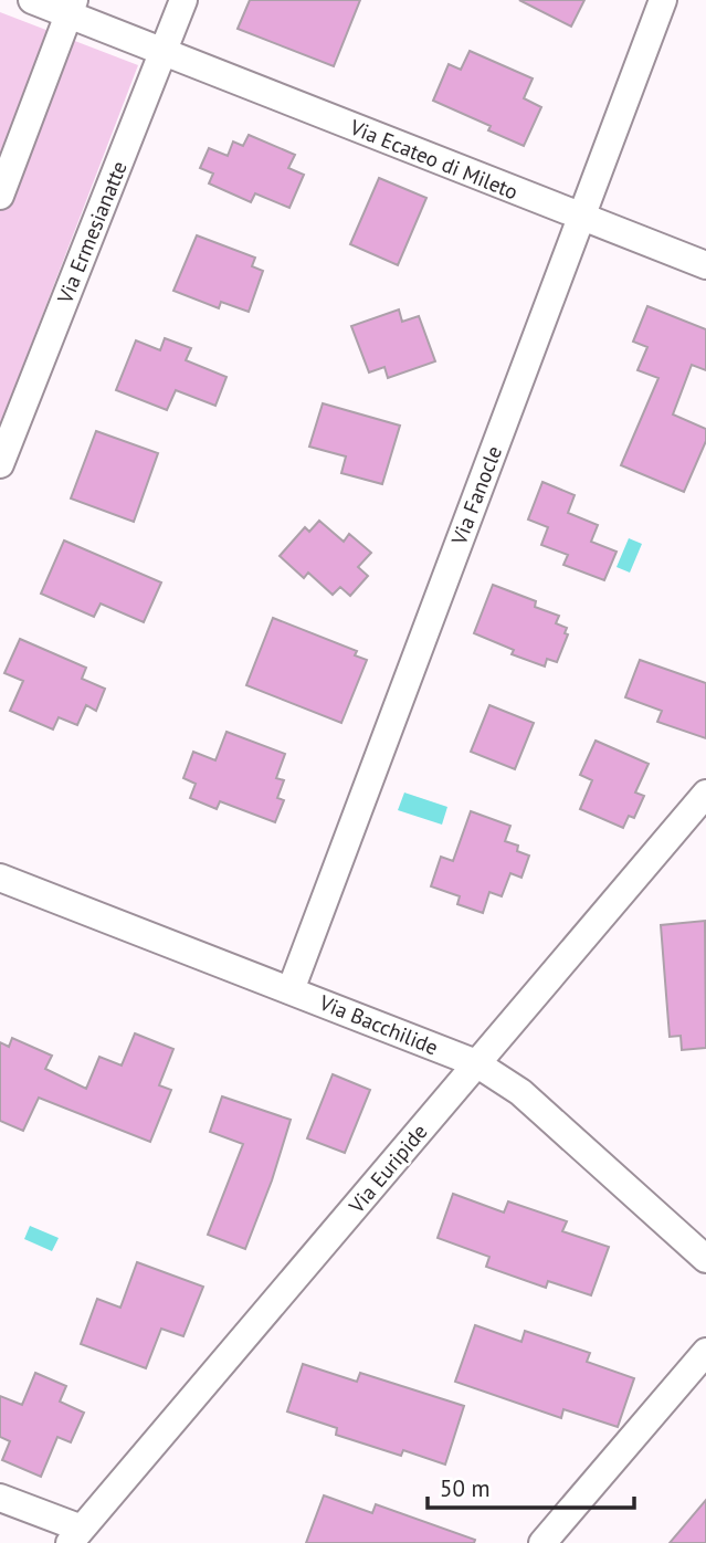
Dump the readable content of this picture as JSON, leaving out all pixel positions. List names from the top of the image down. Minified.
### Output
{"streets":{"street":["Via Ecateo di Mileto","Via Ermesianatte","Via Fanocle","Via Bacchilide","Via Euripide"]},"crossings":[["Via Ecateo di Mileto","Via Ermesianatte"],["Via Ecateo di Mileto","Via Fanocle"],["Via Fanocle","Via Bacchilide"],["Via Bacchilide","Via Euripide"]],"scale_bar":"50 m"}
